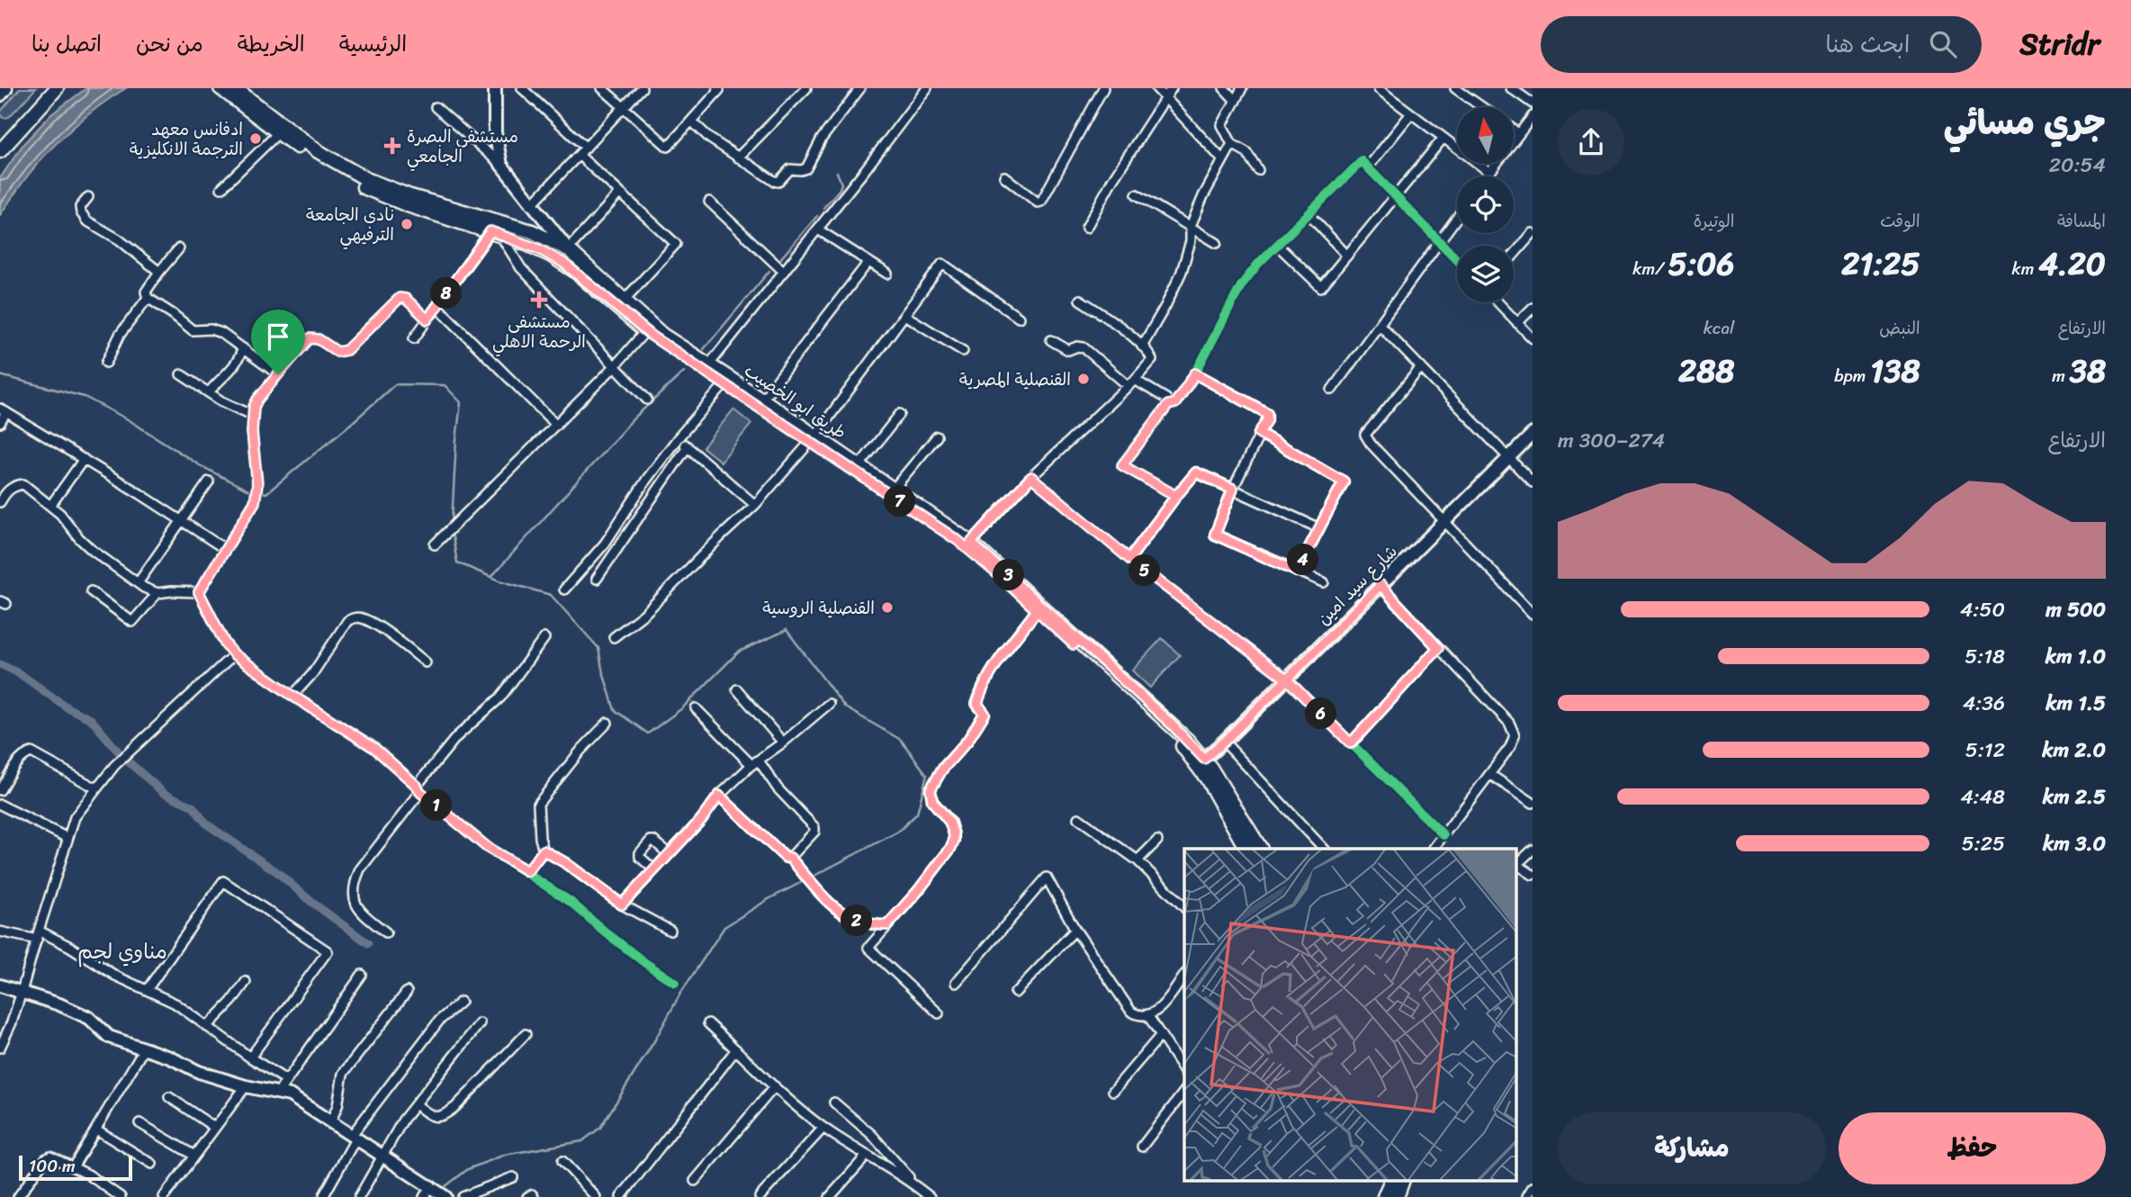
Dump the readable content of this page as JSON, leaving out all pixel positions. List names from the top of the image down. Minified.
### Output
{"streets":{"main road":["طريق ابو الخصيب"],"street":["شارع سيد امين"]},"crossings":[["طريق ابو الخصيب","شارع سيد امين"]],"districts":["مناوي لجم"],"places":{"other":["ادفانس معهد الترجمة الانكليزية","نادي الجامعة الترفيهي","القنصلية المصرية","القنصلية الروسية"],"health":["مستشفى البصرة الجامعي","مستشفى الرحمة الاهلي"]},"scale_bar":"100 m","north":"top","page":{"header":"Stridr","search":"ابحث هنا","nav":["الرئيسية","الخريطة","من نحن","اتصل بنا"],"heading":["جري مسائي","20:54"],"stats":[["المسافة","4.20 km"],["الوقت","21:25"],["الوتيرة","5:06 /km"],["الارتفاع","38 m"],["النبض","138 bpm"],["kcal","288"]],"pins":["8","7","4","5","3","6","1","2"],"chart":["الارتفاع","274–300 m"],"list":[{"name":"500 m","note":"4:50"},{"name":"1.0 km","note":"5:18"},{"name":"1.5 km","note":"4:36"},{"name":"2.0 km","note":"5:12"},{"name":"2.5 km","note":"4:48"},{"name":"3.0 km","note":"5:25"}],"buttons":["حفظ","مشاركة"],"scale":"100 m"}}
